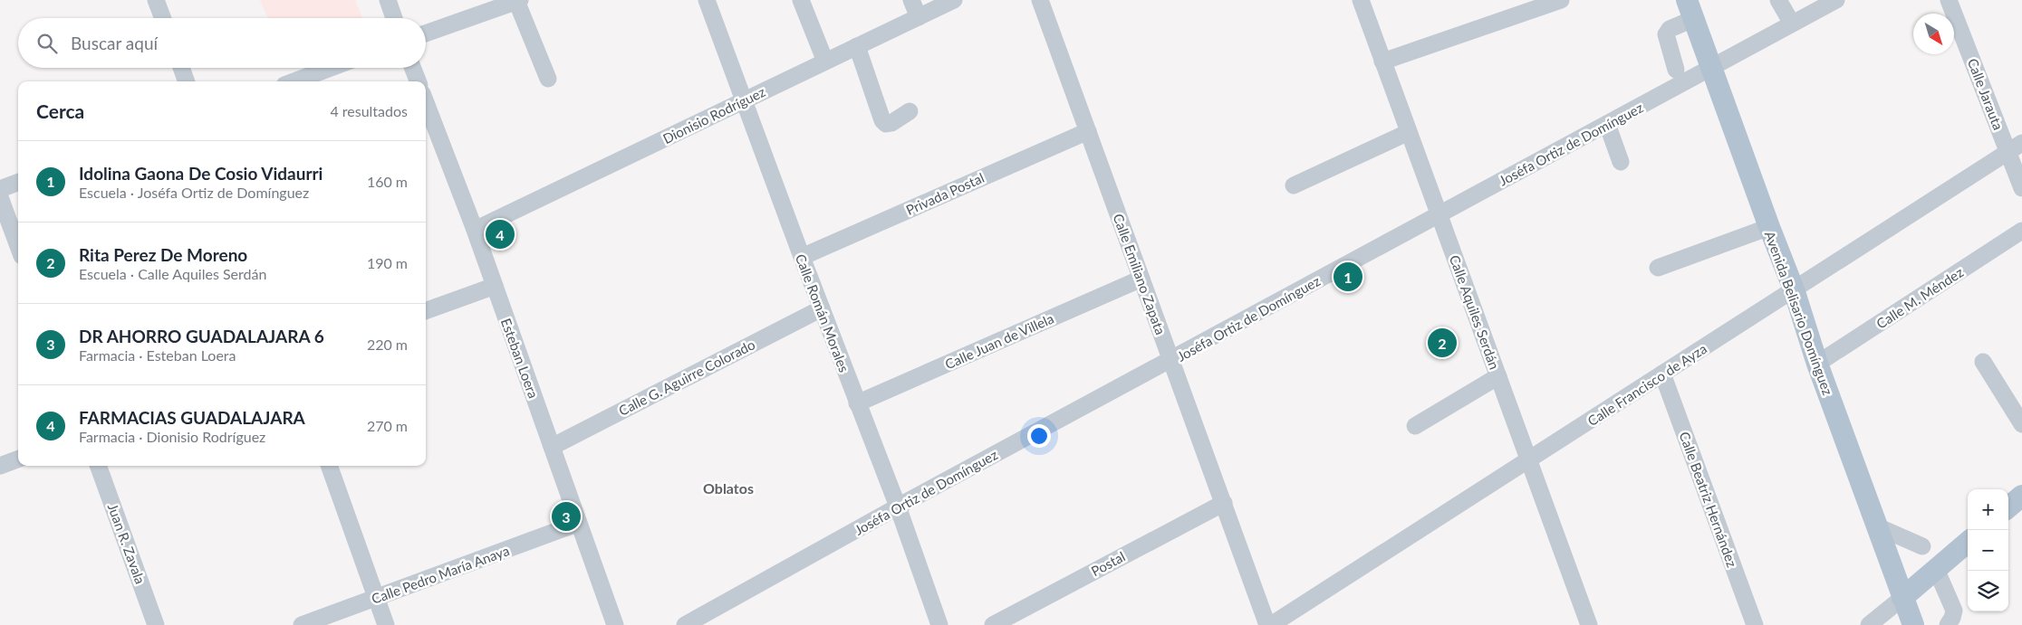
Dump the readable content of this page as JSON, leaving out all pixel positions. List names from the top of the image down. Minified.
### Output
{"streets":{"main road":["Avenida Belisario Domínguez"],"street":["Calle Jarauta","Dionisio Rodríguez","Joséfa Ortiz de Domínguez","Privada Postal","Calle Emiliano Zapata","Calle M. Méndez","Calle Aquiles Serdán","Calle Román Morales","Calle Juan de Villela","Esteban Loera","Calle G. Aguirre Colorado","Calle Francisco de Ayza","Calle Beatriz Hernández","Juan R. Zavala","Postal","Calle Pedro María Anaya"]},"crossings":[["Calle Jarauta","Calle Francisco de Ayza"],["Dionisio Rodríguez","Calle Román Morales"],["Dionisio Rodríguez","Esteban Loera"],["Joséfa Ortiz de Domínguez","Calle Emiliano Zapata"],["Joséfa Ortiz de Domínguez","Calle Aquiles Serdán"],["Joséfa Ortiz de Domínguez","Calle Román Morales"],["Joséfa Ortiz de Domínguez","Avenida Belisario Domínguez"],["Privada Postal","Calle Emiliano Zapata"],["Privada Postal","Calle Román Morales"],["Calle Emiliano Zapata","Calle Juan de Villela"],["Calle Emiliano Zapata","Calle Francisco de Ayza"],["Calle Emiliano Zapata","Postal"],["Calle M. Méndez","Avenida Belisario Domínguez"],["Calle Aquiles Serdán","Calle Francisco de Ayza"],["Calle Román Morales","Calle Juan de Villela"],["Calle Román Morales","Calle G. Aguirre Colorado"],["Avenida Belisario Domínguez","Calle Francisco de Ayza"],["Esteban Loera","Calle G. Aguirre Colorado"],["Esteban Loera","Calle Pedro María Anaya"],["Calle Francisco de Ayza","Calle Beatriz Hernández"]],"districts":["Oblatos"],"north":"bottom right","page":{"search":"Buscar aquí","heading":["Cerca","4 resultados"],"list":[{"mark":"1","name":"Idolina Gaona De Cosio Vidaurri","note":"Escuela · Joséfa Ortiz de Domínguez","value":"160 m"},{"mark":"2","name":"Rita Perez De Moreno","note":"Escuela · Calle Aquiles Serdán","value":"190 m"},{"mark":"3","name":"DR AHORRO GUADALAJARA 6","note":"Farmacia · Esteban Loera","value":"220 m"},{"mark":"4","name":"FARMACIAS GUADALAJARA","note":"Farmacia · Dionisio Rodríguez","value":"270 m"}],"pins":["4","1","2","3"],"map_buttons":["+","−"]}}
